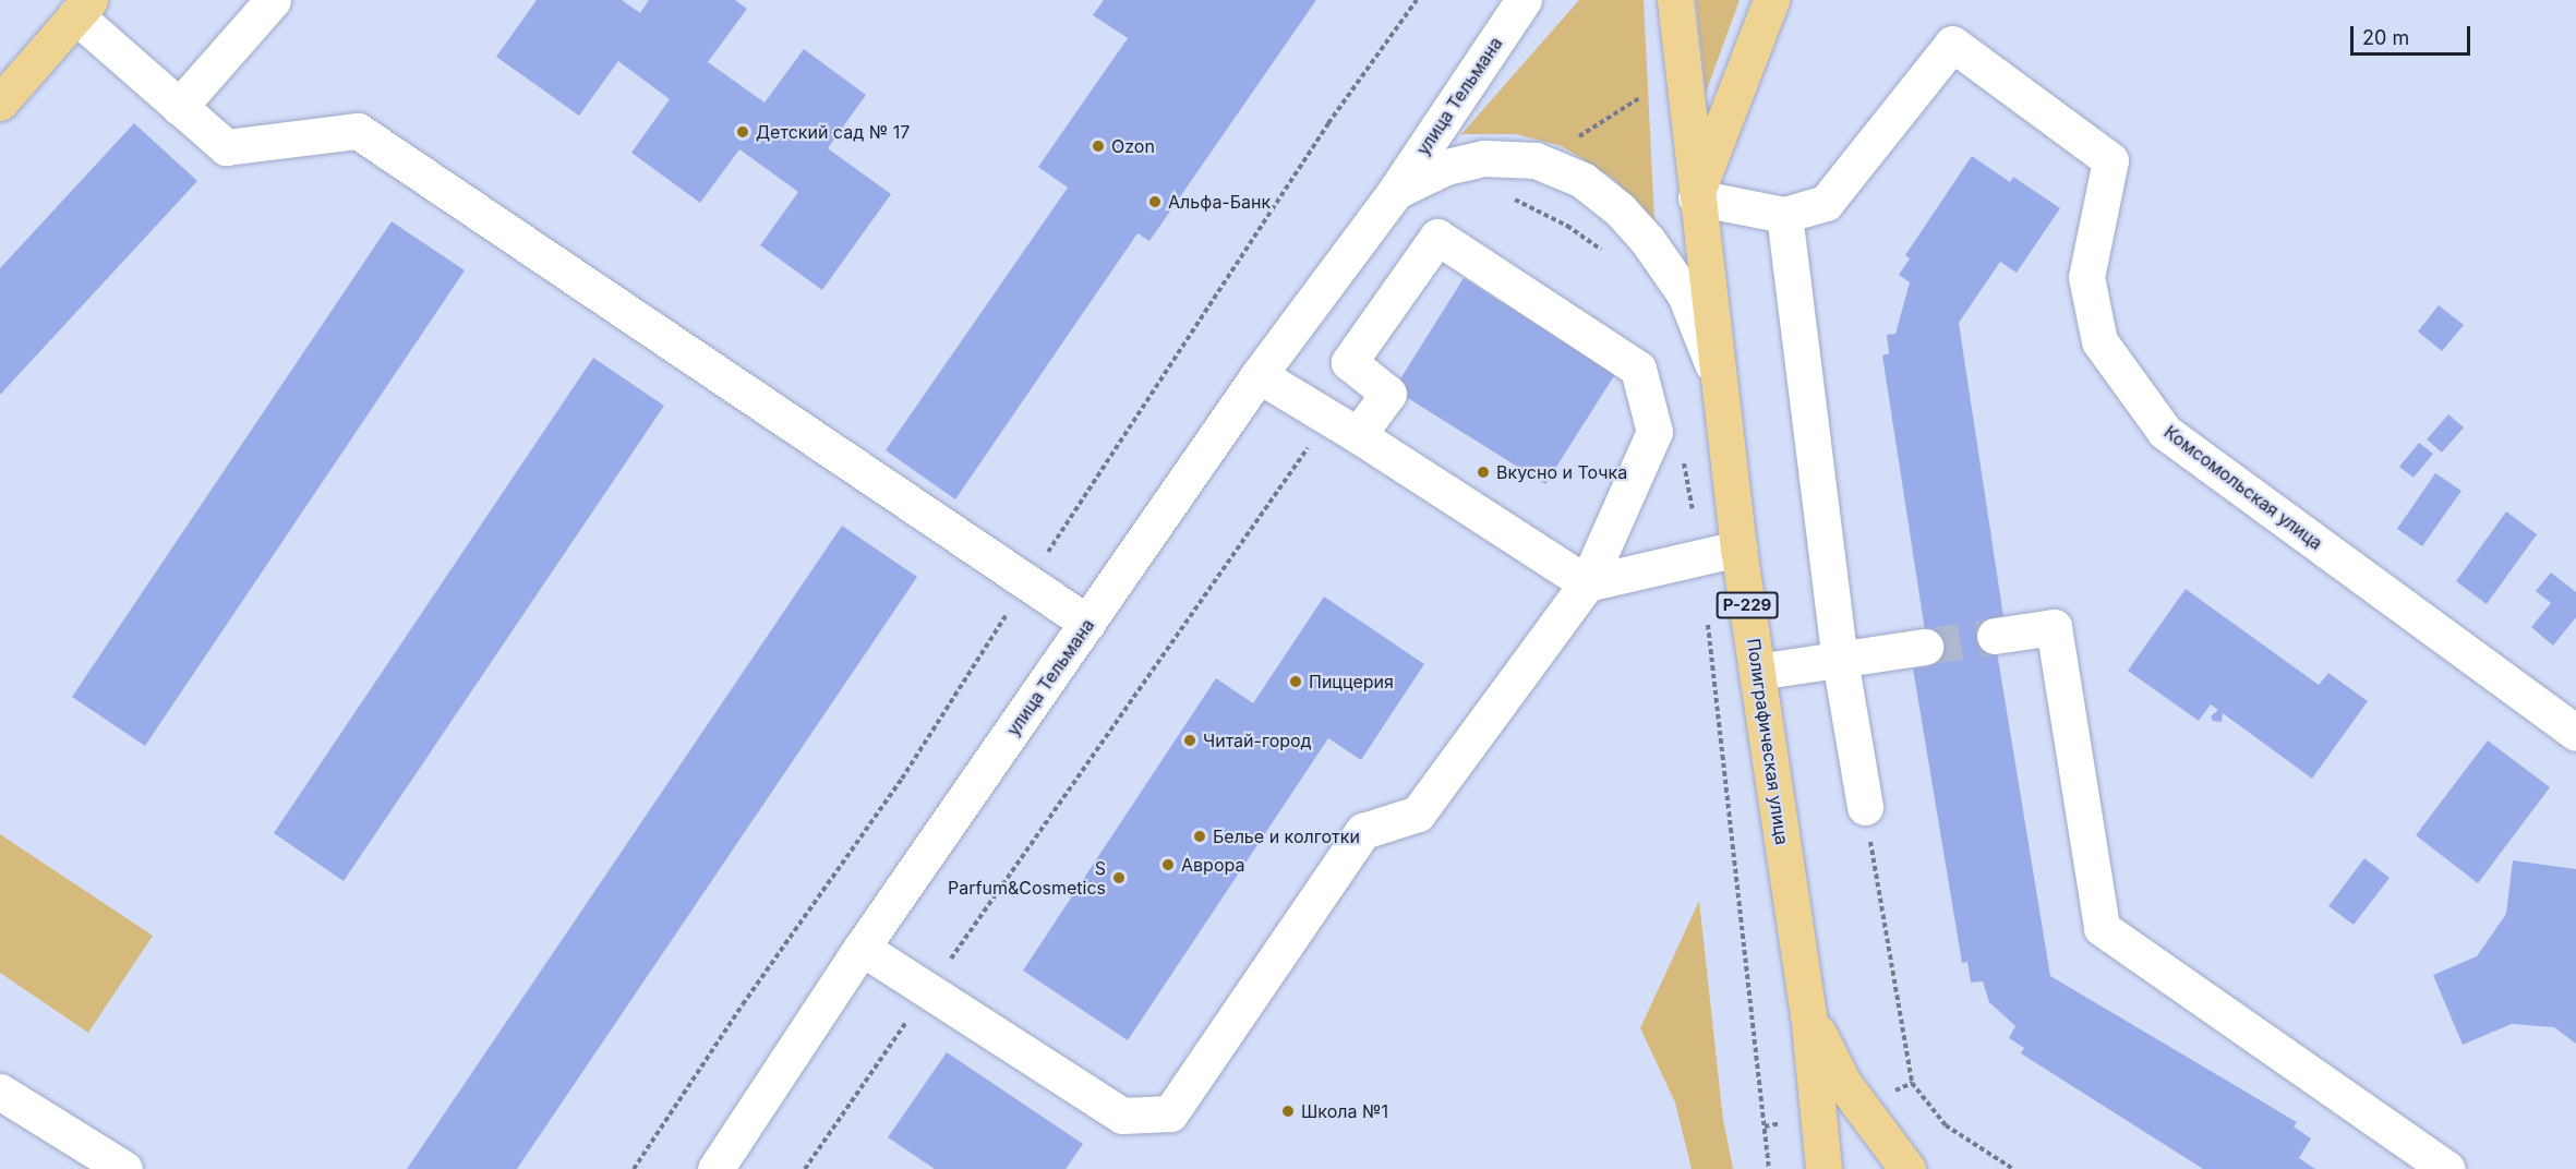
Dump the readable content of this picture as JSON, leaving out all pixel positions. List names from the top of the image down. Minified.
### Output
{"streets":{"main road":["Р-229","Полиграфическая улица"],"street":["улица Тельмана","Комсомольская улица"]},"crossings":[["улица Тельмана","Полиграфическая улица"],["Комсомольская улица","Полиграфическая улица"]],"places":["Детский сад № 17","Ozon","Альфа-Банк","Вкусно и Точка","Пиццерия","Читай-город","Белье и колготки","Аврора","S Parfum&Cosmetics","Школа №1"],"scale_bar":"20 m"}
